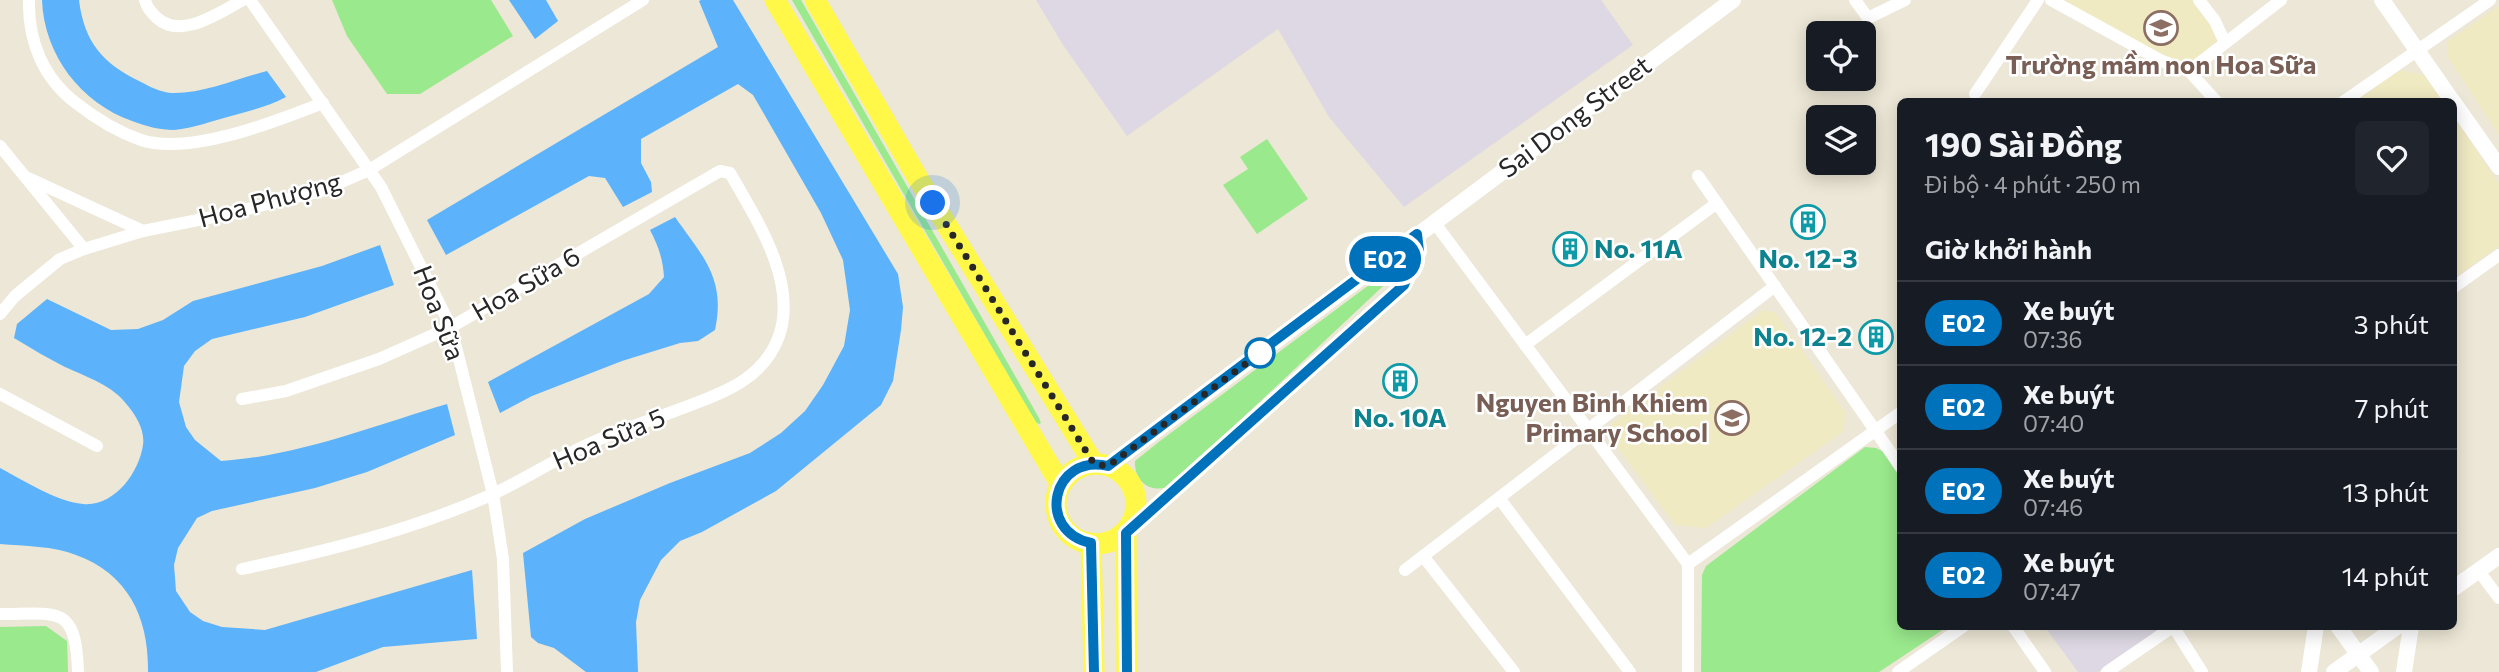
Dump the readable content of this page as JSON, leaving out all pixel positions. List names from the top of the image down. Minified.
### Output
{"streets":{"street":["Sai Dong Street","Hoa Phượng","Hoa Sữa 6","Hoa Sữa","Hoa Sữa 5"]},"crossings":[["Hoa Phượng","Hoa Sữa"],["Hoa Sữa 6","Hoa Sữa"],["Hoa Sữa 6","Hoa Sữa 5"],["Hoa Sữa","Hoa Sữa 5"]],"places":{"school or university":["Trường mầm non Hoa Sữa","Nguyen Binh Khiem Primary School"],"building":["No. 12-3","No. 11A","No. 12-2","No. 10A"]},"lines":["bus line E02"],"page":{"on_map":"E02","heading":[["190 Sài Đồng","Đi bộ · 4 phút · 250 m"],"Giờ khởi hành"],"list":[{"mark":"E02","name":"Xe buýt","note":"07:36","value":"3 phút"},{"mark":"E02","name":"Xe buýt","note":"07:40","value":"7 phút"},{"mark":"E02","name":"Xe buýt","note":"07:46","value":"13 phút"},{"mark":"E02","name":"Xe buýt","note":"07:47","value":"14 phút"}]}}
